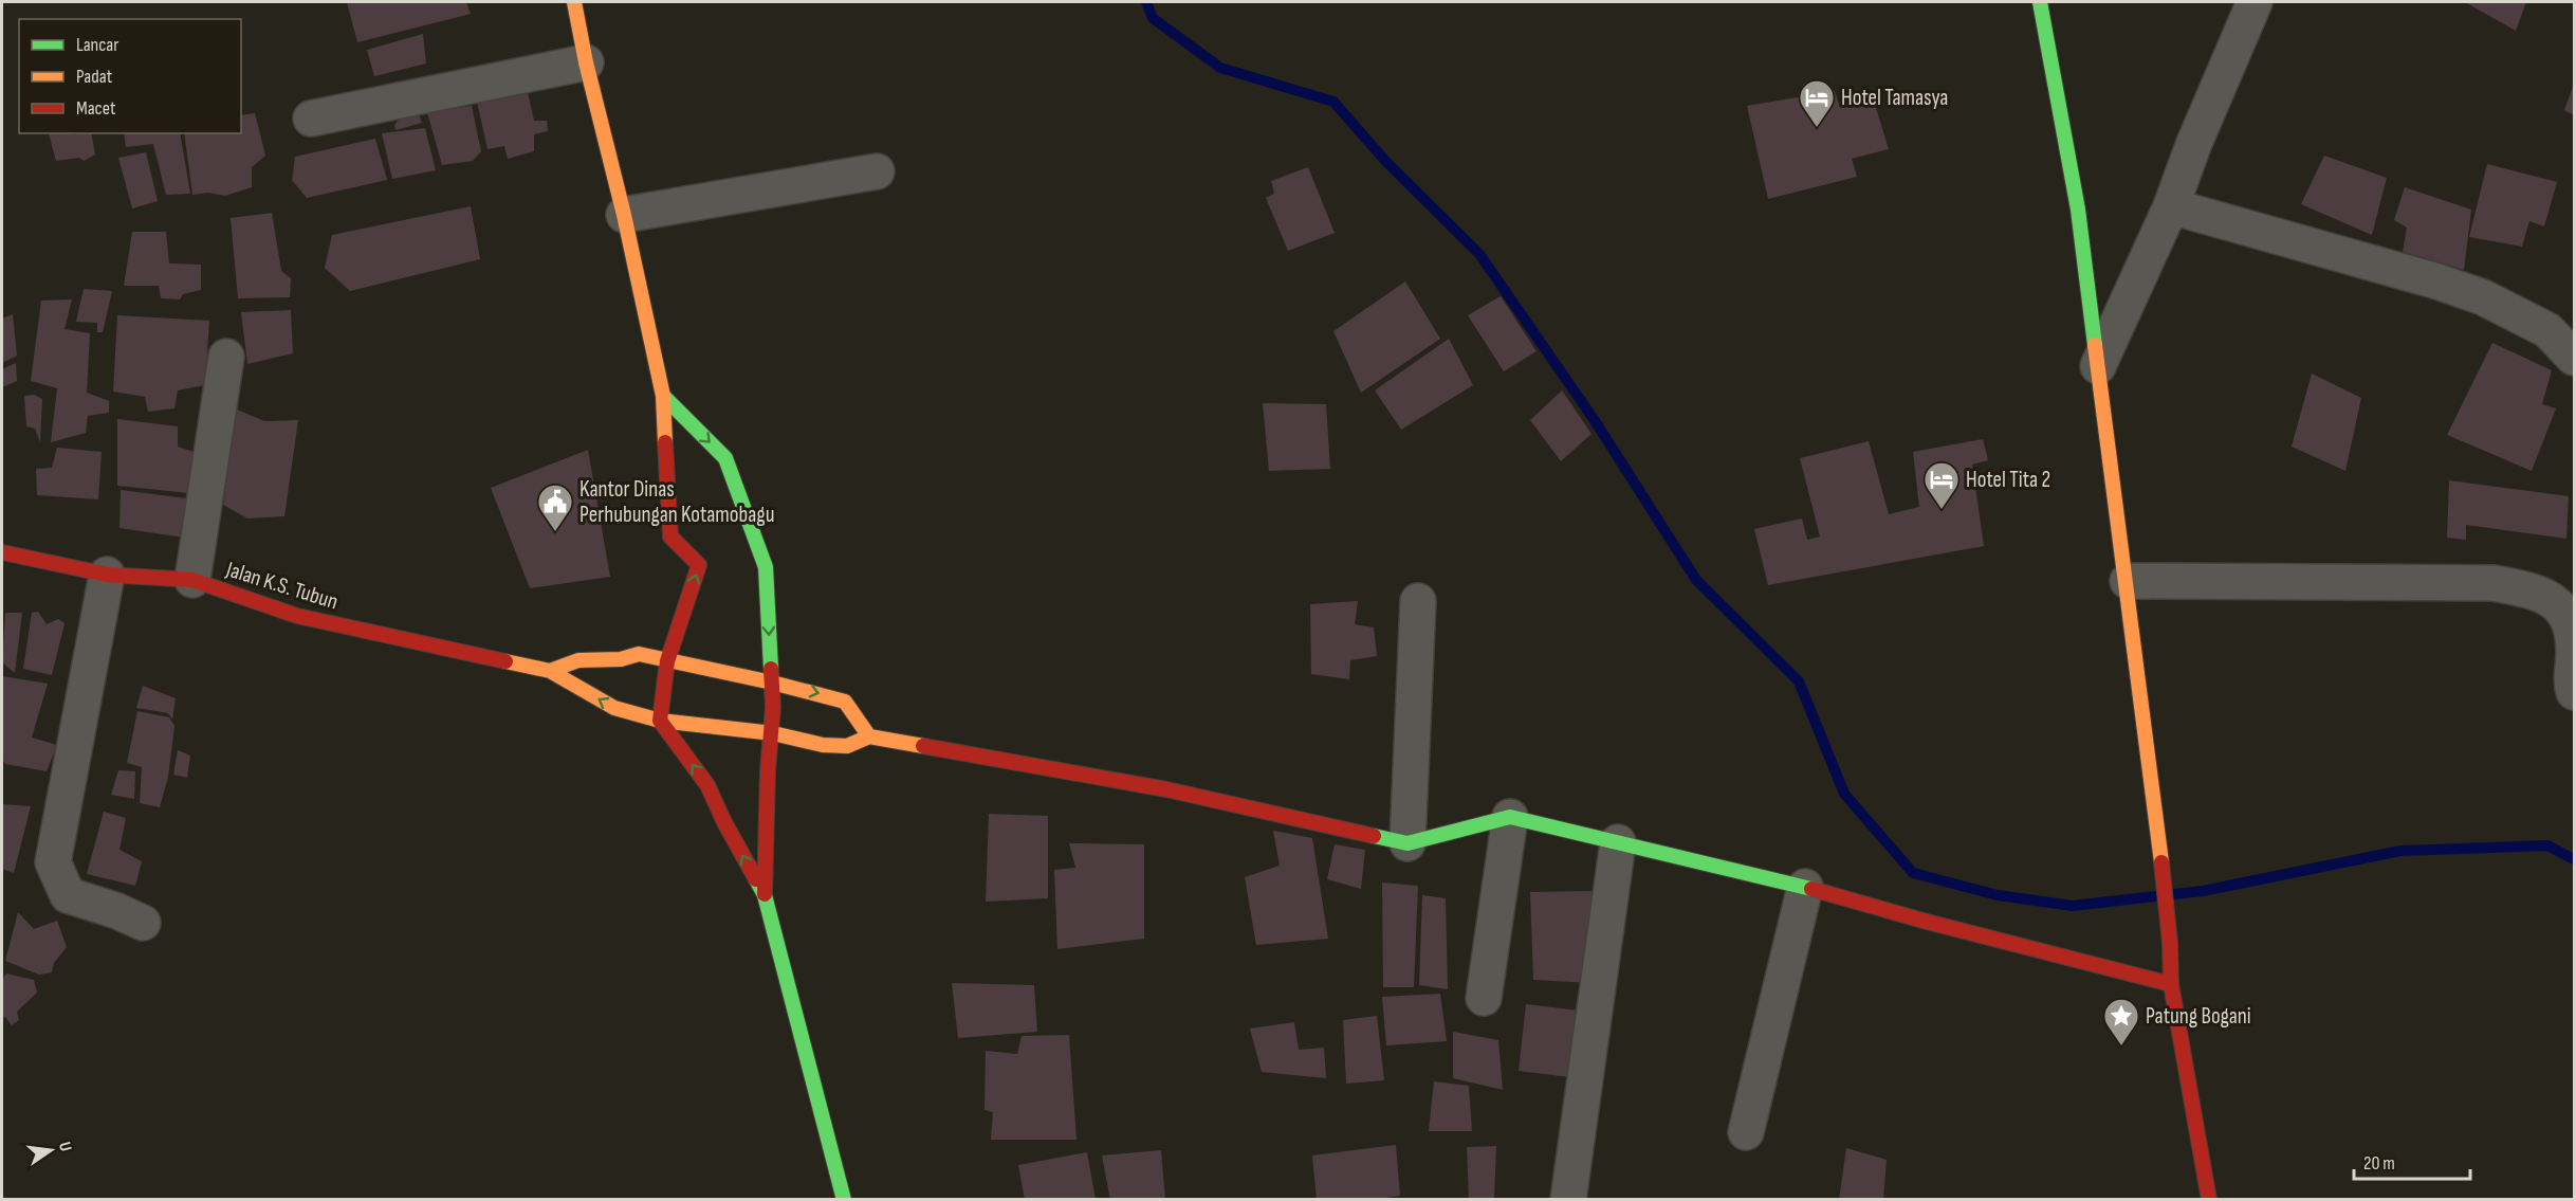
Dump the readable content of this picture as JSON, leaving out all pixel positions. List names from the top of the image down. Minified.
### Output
{"streets":{"main road":["Jalan K.S. Tubun"]},"places":{"hotel":["Hotel Tamasya","Hotel Tita 2"],"public building":["Kantor Dinas Perhubungan Kotamobagu"],"place":["Patung Bogani"]},"legend":["Lancar","Padat","Macet"],"scale_bar":"20 m","north":"right"}
